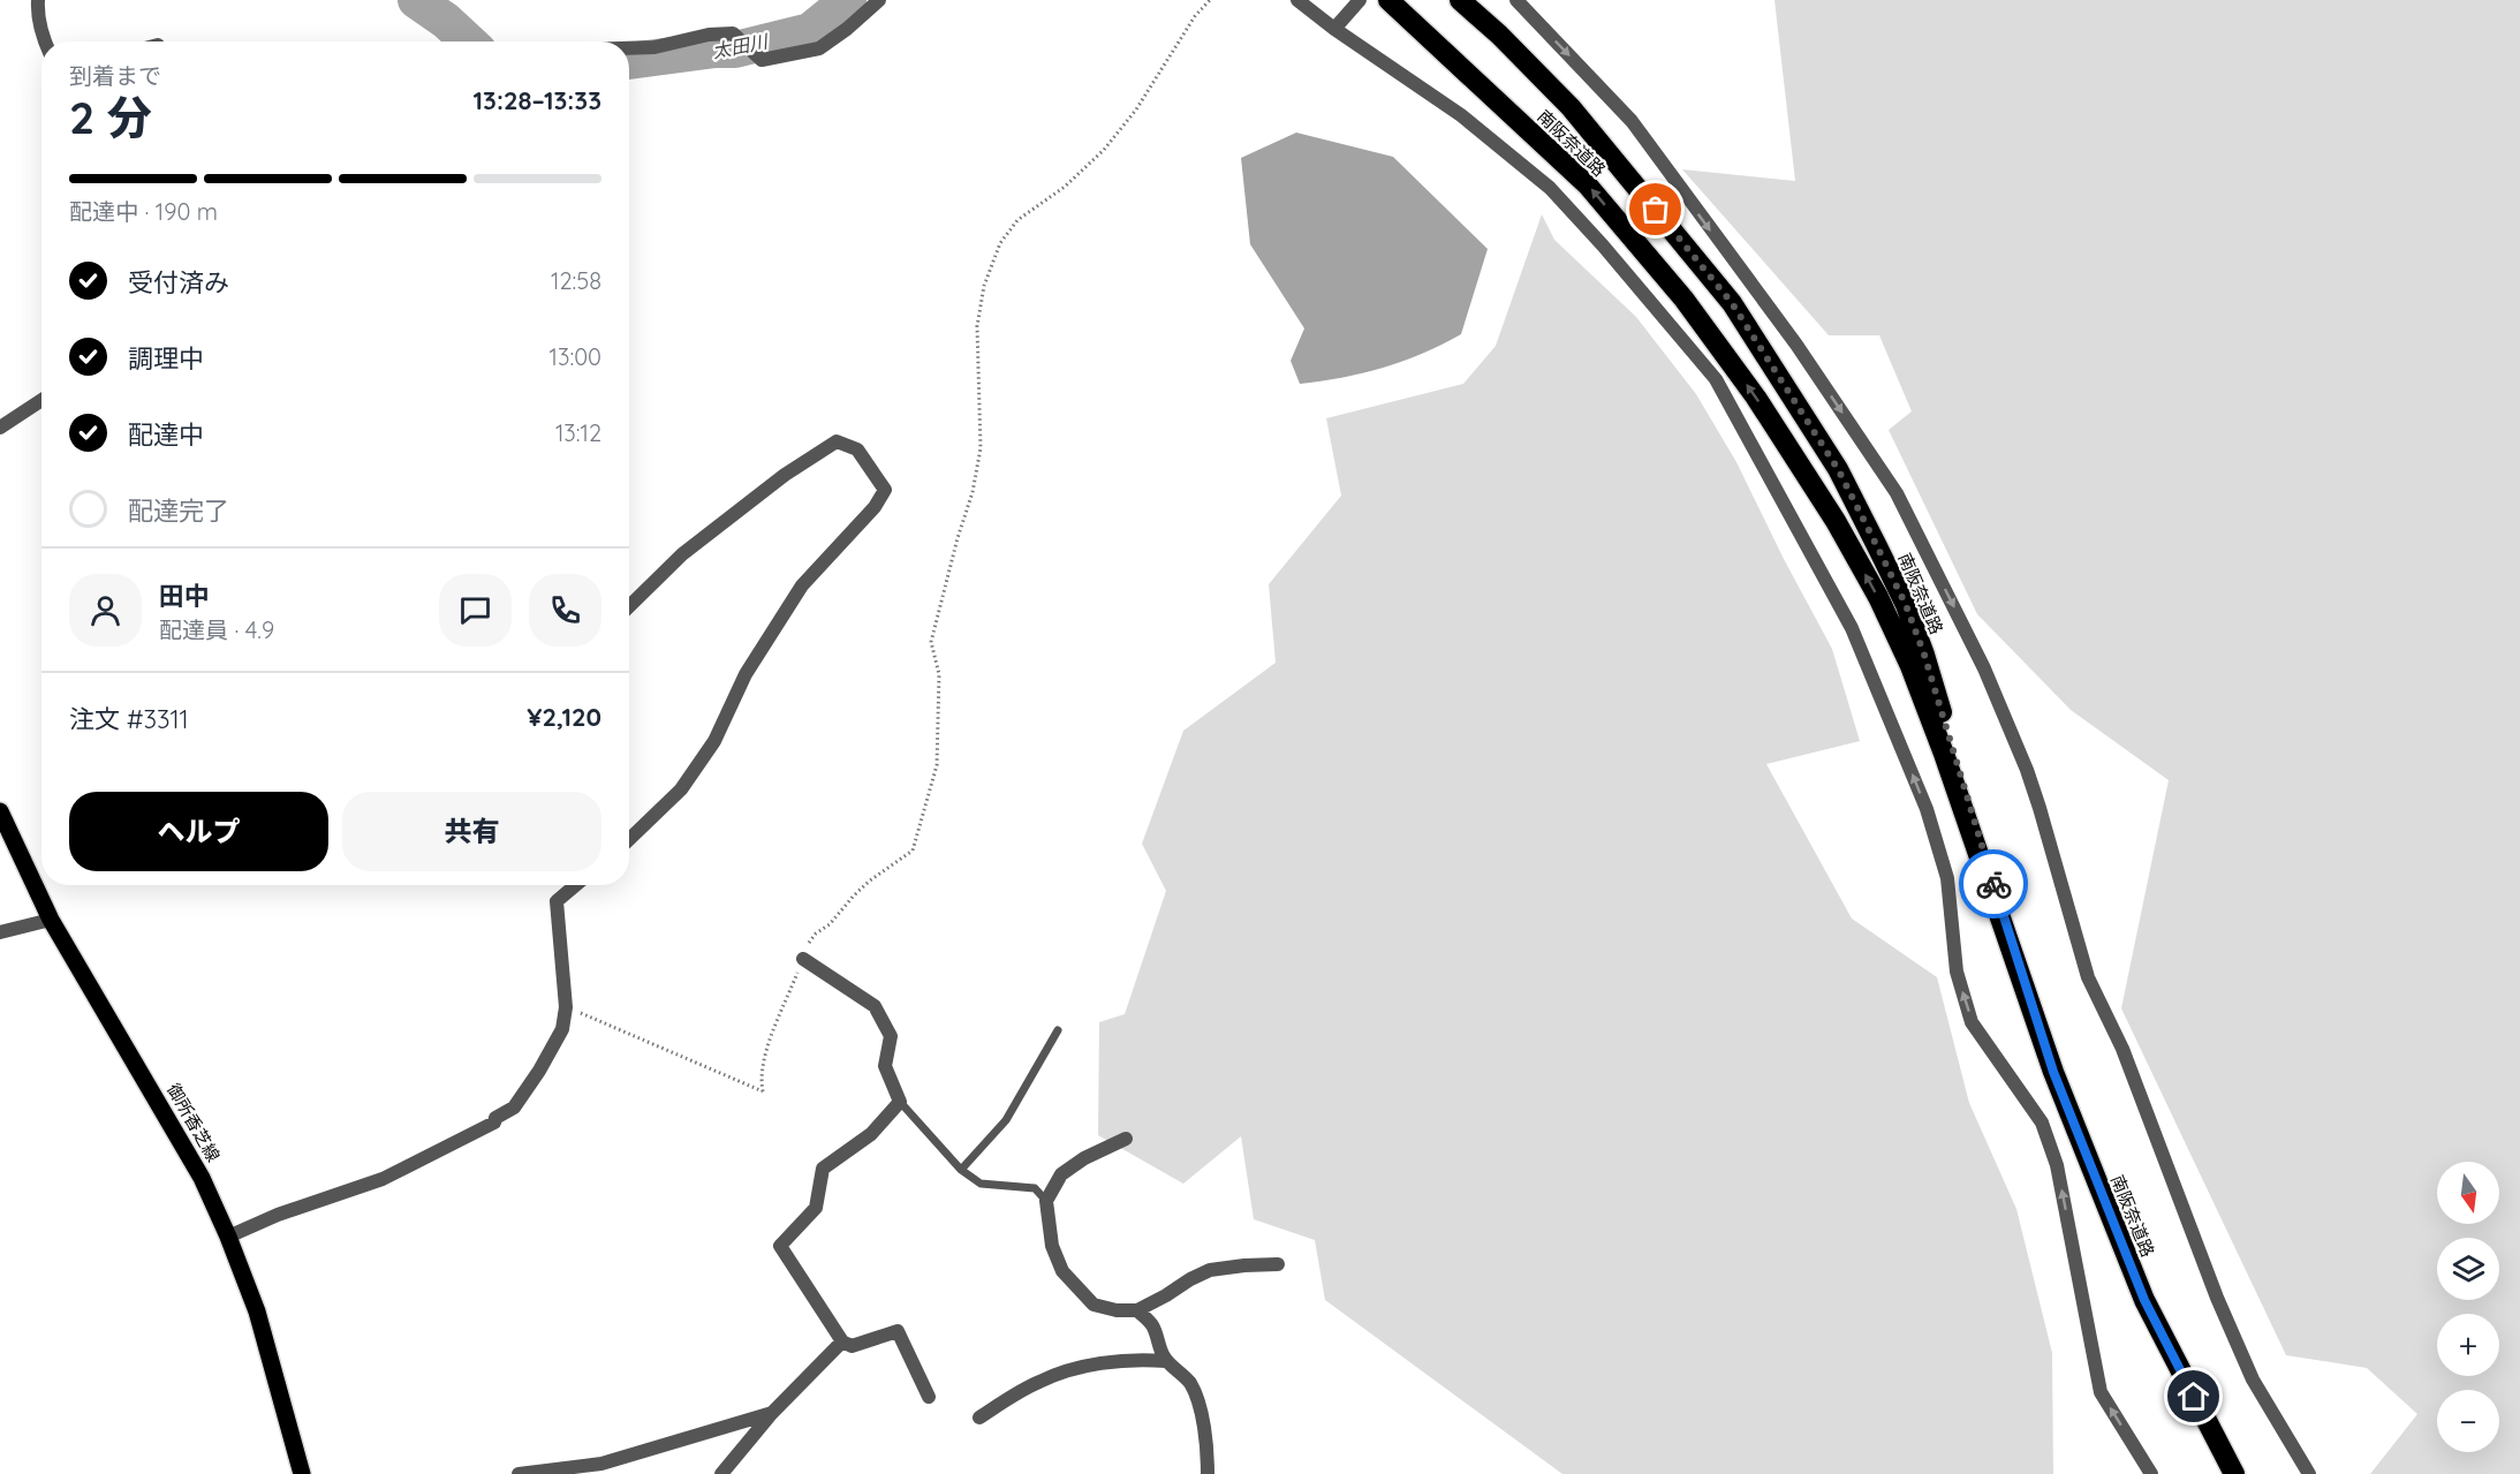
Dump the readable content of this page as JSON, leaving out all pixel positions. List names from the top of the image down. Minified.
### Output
{"streets":{"highway":["南阪奈道路"],"main road":["御所香芝線"]},"water":["太田川"],"north":"bottom","page":{"heading":["2 分","到着まで","13:28–13:33"],"panel":["田中","配達員 · 4.9","注文 #3311","¥2,120"],"bar":"配達中 · 190 m","list":[["受付済み","12:58"],["調理中","13:00"],["配達中","13:12"],"配達完了"],"buttons":["ヘルプ","共有"],"map_buttons":["+","−"]}}
